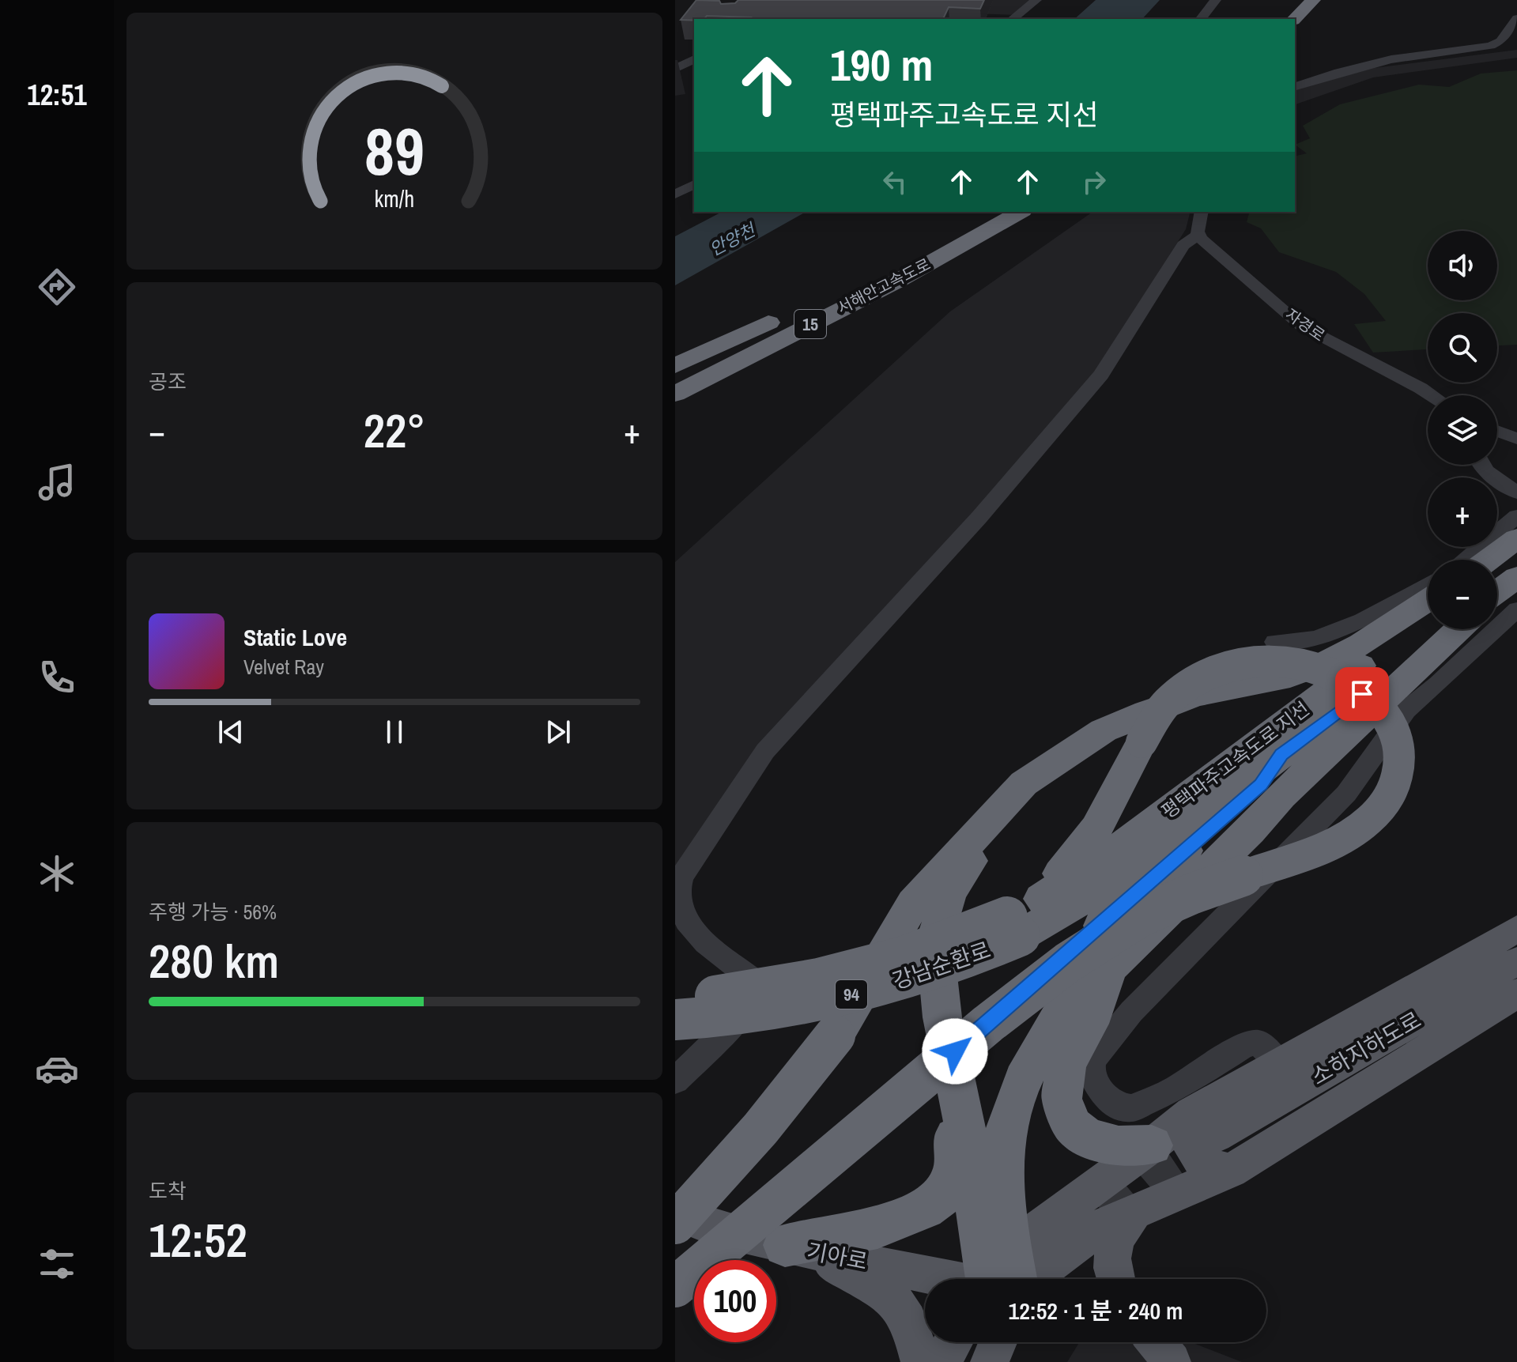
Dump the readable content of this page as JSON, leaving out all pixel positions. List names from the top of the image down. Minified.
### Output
{"streets":{"highway":["서해안고속도로","15","평택파주고속도로 지선","강남순환로","94"],"main road":["소하지하도로","기아로"],"street":["자경로"]},"crossings":[["평택파주고속도로 지선","강남순환로"]],"water":["안양천"],"page":{"tabs":"12:51","turn":["190 m","평택파주고속도로 지선"],"map_buttons":["+","−"],"tile":["공조",["주행 가능 · 56%","280 km"],["도착","12:52"]],"heat":["−","22°","+"],"song":["Static Love","Velvet Ray"],"limit":"100","trip":"12:52 · 1 분 · 240 m","gauge":["89","km/h"]}}
